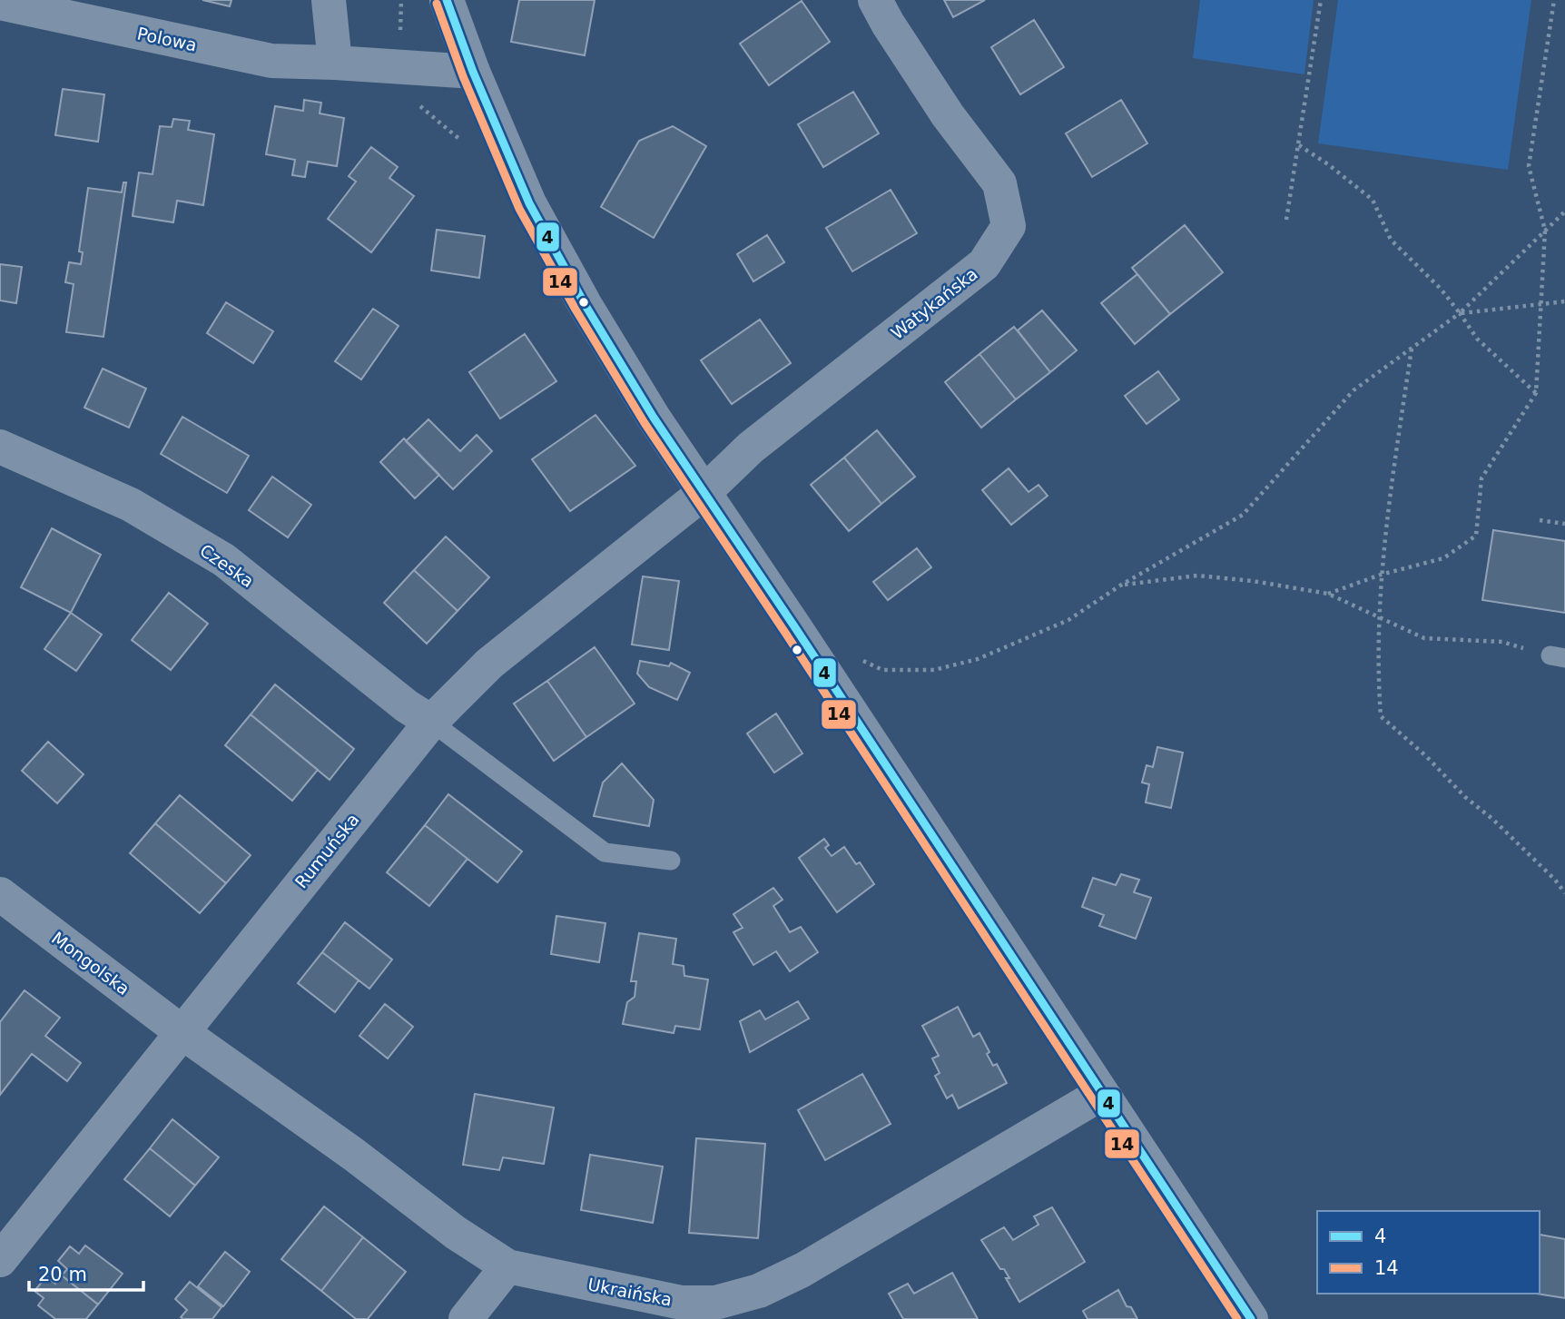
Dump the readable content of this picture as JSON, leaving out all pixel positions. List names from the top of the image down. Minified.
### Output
{"streets":{"street":["Polowa","Watykańska","Czeska","Rumuńska","Mongolska","Ukraińska"]},"crossings":[["Watykańska","Rumuńska"],["Czeska","Rumuńska"],["Rumuńska","Mongolska"],["Rumuńska","Ukraińska"],["Mongolska","Ukraińska"]],"lines":["transit line 4","transit line 14"],"legend":["4","14"],"scale_bar":"20 m"}
